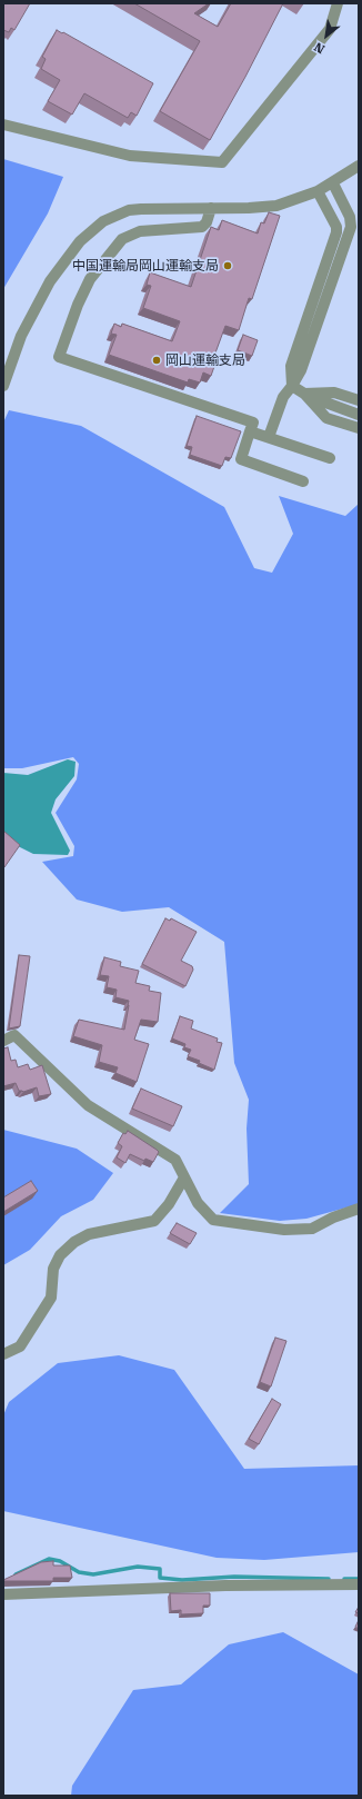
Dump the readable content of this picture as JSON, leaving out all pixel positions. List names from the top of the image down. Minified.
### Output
{"places":["中国運輸局岡山運輸支局","岡山運輸支局"],"north":"bottom left"}
